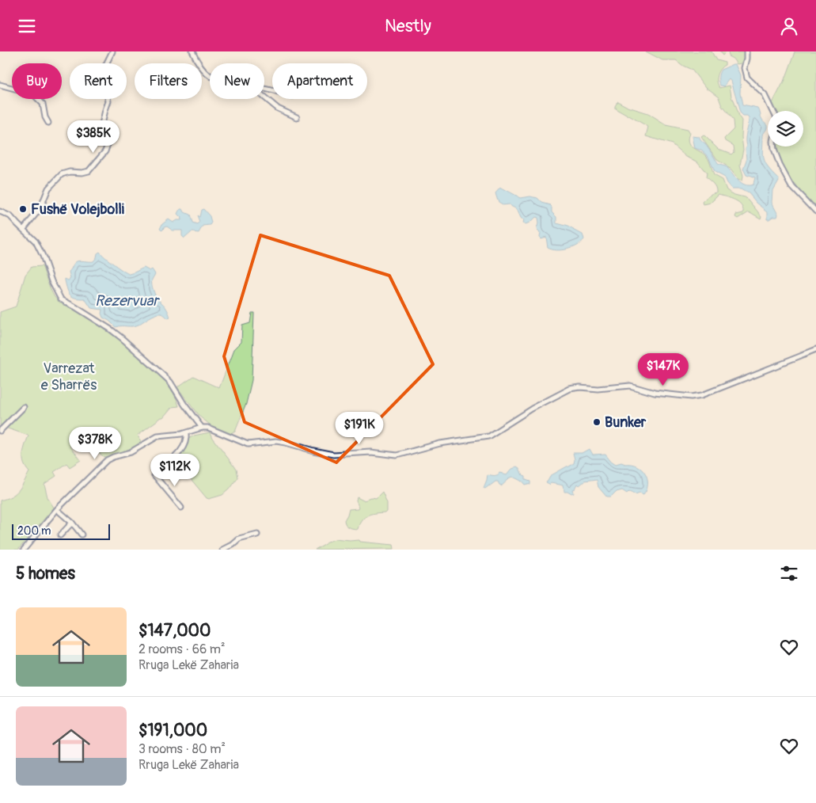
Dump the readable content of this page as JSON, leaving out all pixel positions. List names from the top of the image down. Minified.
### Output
{"water":["Rezervuar"],"parks":["Varrezat e Sharrës"],"places":["Fushë Volejbolli","Bunker"],"scale_bar":"200 m","page":{"header":"Nestly","chip":["Buy","Rent","Filters","New","Apartment"],"price":["$385K","$147K","$191K","$378K","$112K"],"scale":"200 m","heading":"5 homes","list":[{"name":"$147,000","note":"2 rooms · 66 m² · Rruga Lekë Zaharia"},{"name":"$191,000","note":"3 rooms · 80 m² · Rruga Lekë Zaharia"}]}}
